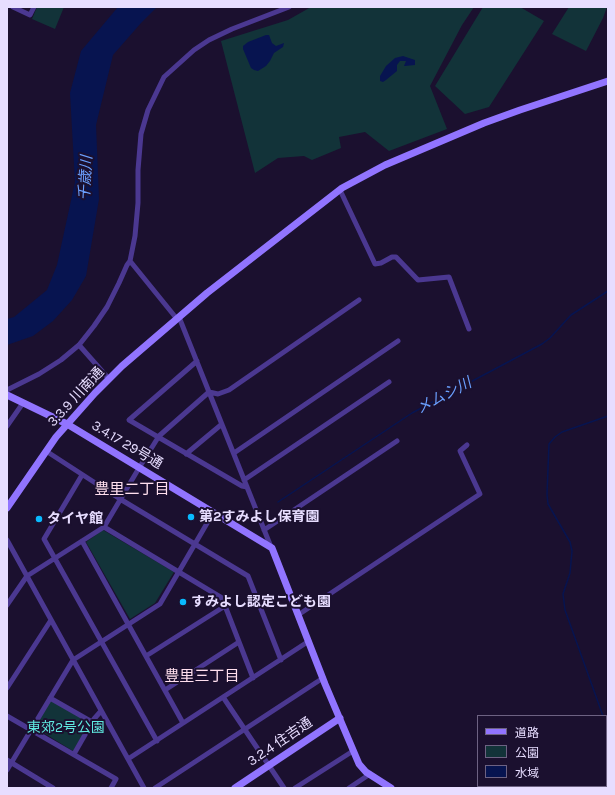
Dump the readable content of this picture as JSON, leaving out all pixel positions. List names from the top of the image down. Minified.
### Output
{"streets":{"street":["3.3.9 川南通","3.4.17 29号通","3.2.4 住吉通"]},"crossings":[["3.3.9 川南通","3.4.17 29号通"]],"districts":["豊里二丁目","豊里三丁目"],"water":["千歳川","メムシ川"],"parks":["東郊2号公園"],"places":["第2すみよし保育園","タイヤ館","すみよし認定こども園"],"legend":["道路","公園","水域"]}
